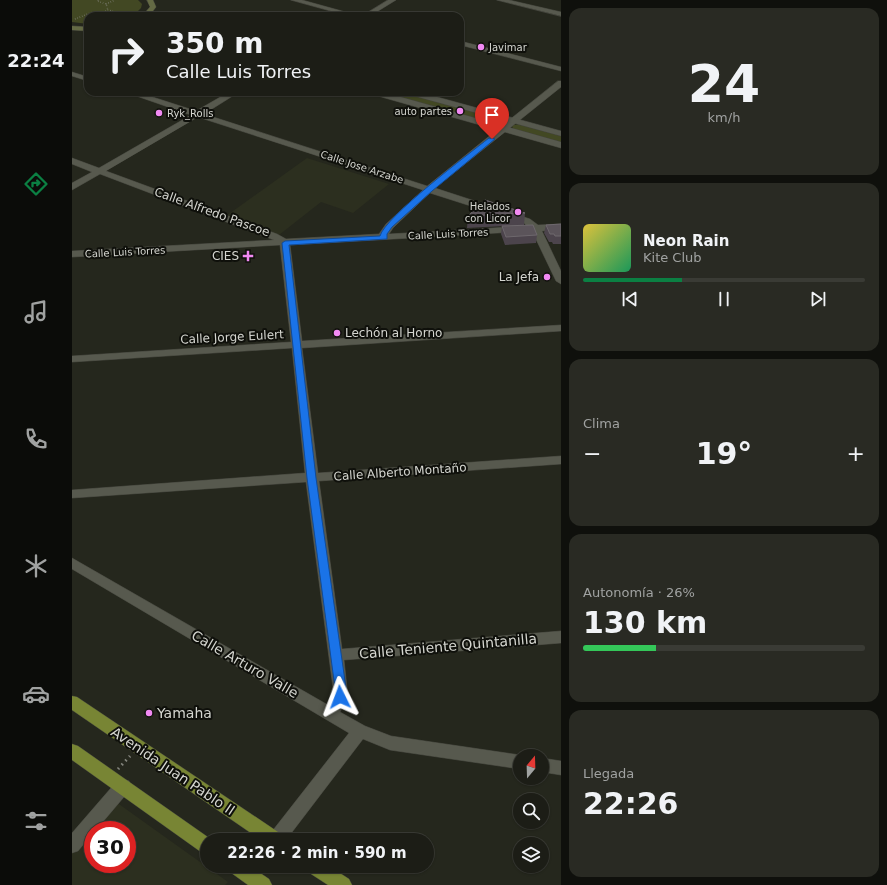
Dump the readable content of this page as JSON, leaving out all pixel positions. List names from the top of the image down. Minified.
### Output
{"streets":{"highway":["Avenida Juan Pablo II"],"street":["Calle Jose Arzabe","Calle Alfredo Pascoe","Calle Luis Torres","Calle Jorge Eulert","Calle Alberto Montaño","Calle Teniente Quintanilla","Calle Arturo Valle"]},"crossings":[["Calle Jose Arzabe","Calle Luis Torres"],["Calle Alfredo Pascoe","Calle Luis Torres"]],"places":{"other":["Javimar","auto partes","Ryk_Rolls","Helados con Licor","La Jefa","Lechón al Horno","Yamaha"],"health":["CIES"]},"north":"top","page":{"tabs":"22:24","tile":[["24","km/h"],"Clima",["Autonomía · 26%","130 km"],["Llegada","22:26"]],"turn":["350 m","Calle Luis Torres"],"song":["Neon Rain","Kite Club"],"heat":["−","19°","+"],"limit":"30","trip":"22:26 · 2 min · 590 m"}}
